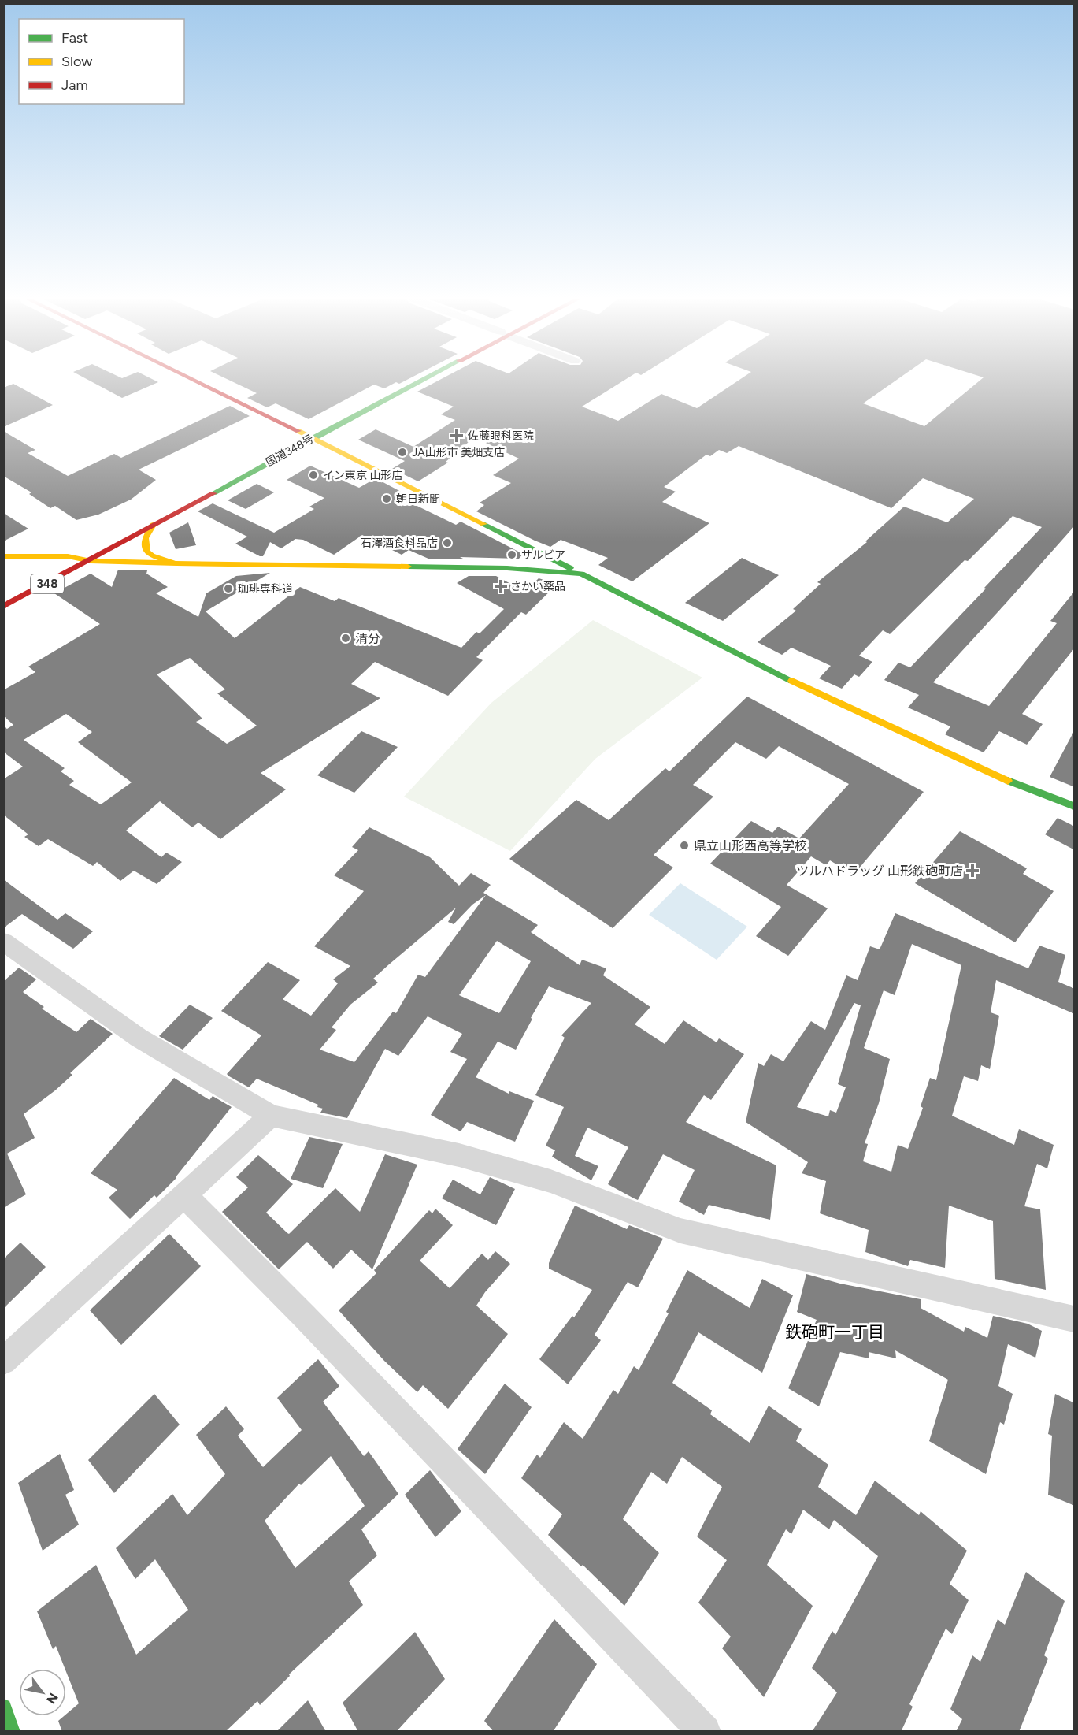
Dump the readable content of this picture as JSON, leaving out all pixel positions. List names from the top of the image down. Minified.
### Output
{"streets":{"main road":["国道348号","348"]},"districts":["鉄砲町一丁目"],"places":{"health":["佐藤眼科医院","さかい薬品","ツルハドラッグ 山形鉄砲町店"],"other":["JA山形市 美畑支店","イン東京 山形店","朝日新聞","石澤酒食料品店","サルビア","珈琲専科道","清分","県立山形西高等学校"]},"legend":["Fast","Slow","Jam"],"north":"bottom right"}
